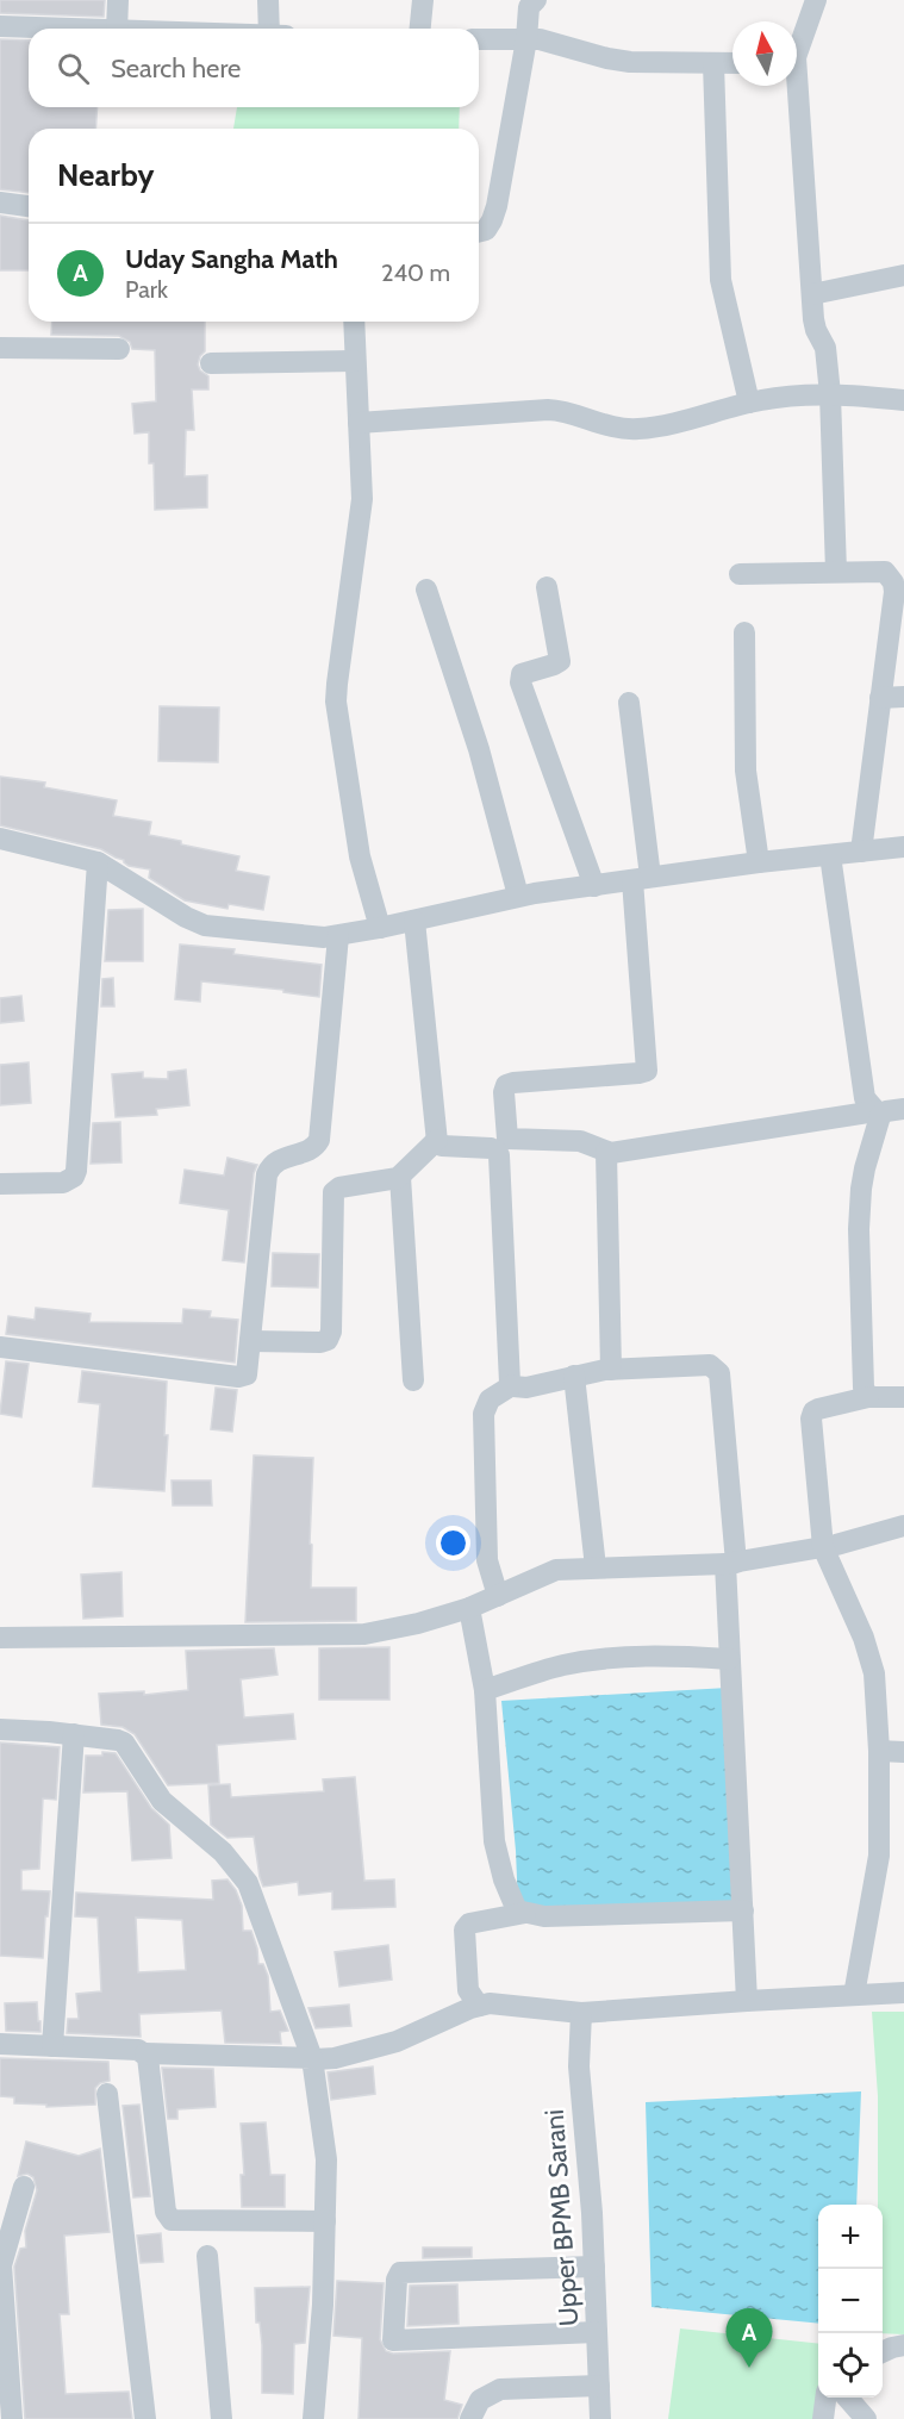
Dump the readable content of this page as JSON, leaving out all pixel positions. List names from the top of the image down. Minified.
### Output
{"streets":{"street":["Upper BPMB Sarani"]},"north":"top","page":{"search":"Search here","heading":"Nearby","list":[{"mark":"A","name":"Uday Sangha Math","note":"Park","value":"240 m"}],"map_buttons":["+","−"],"pins":"A"}}
